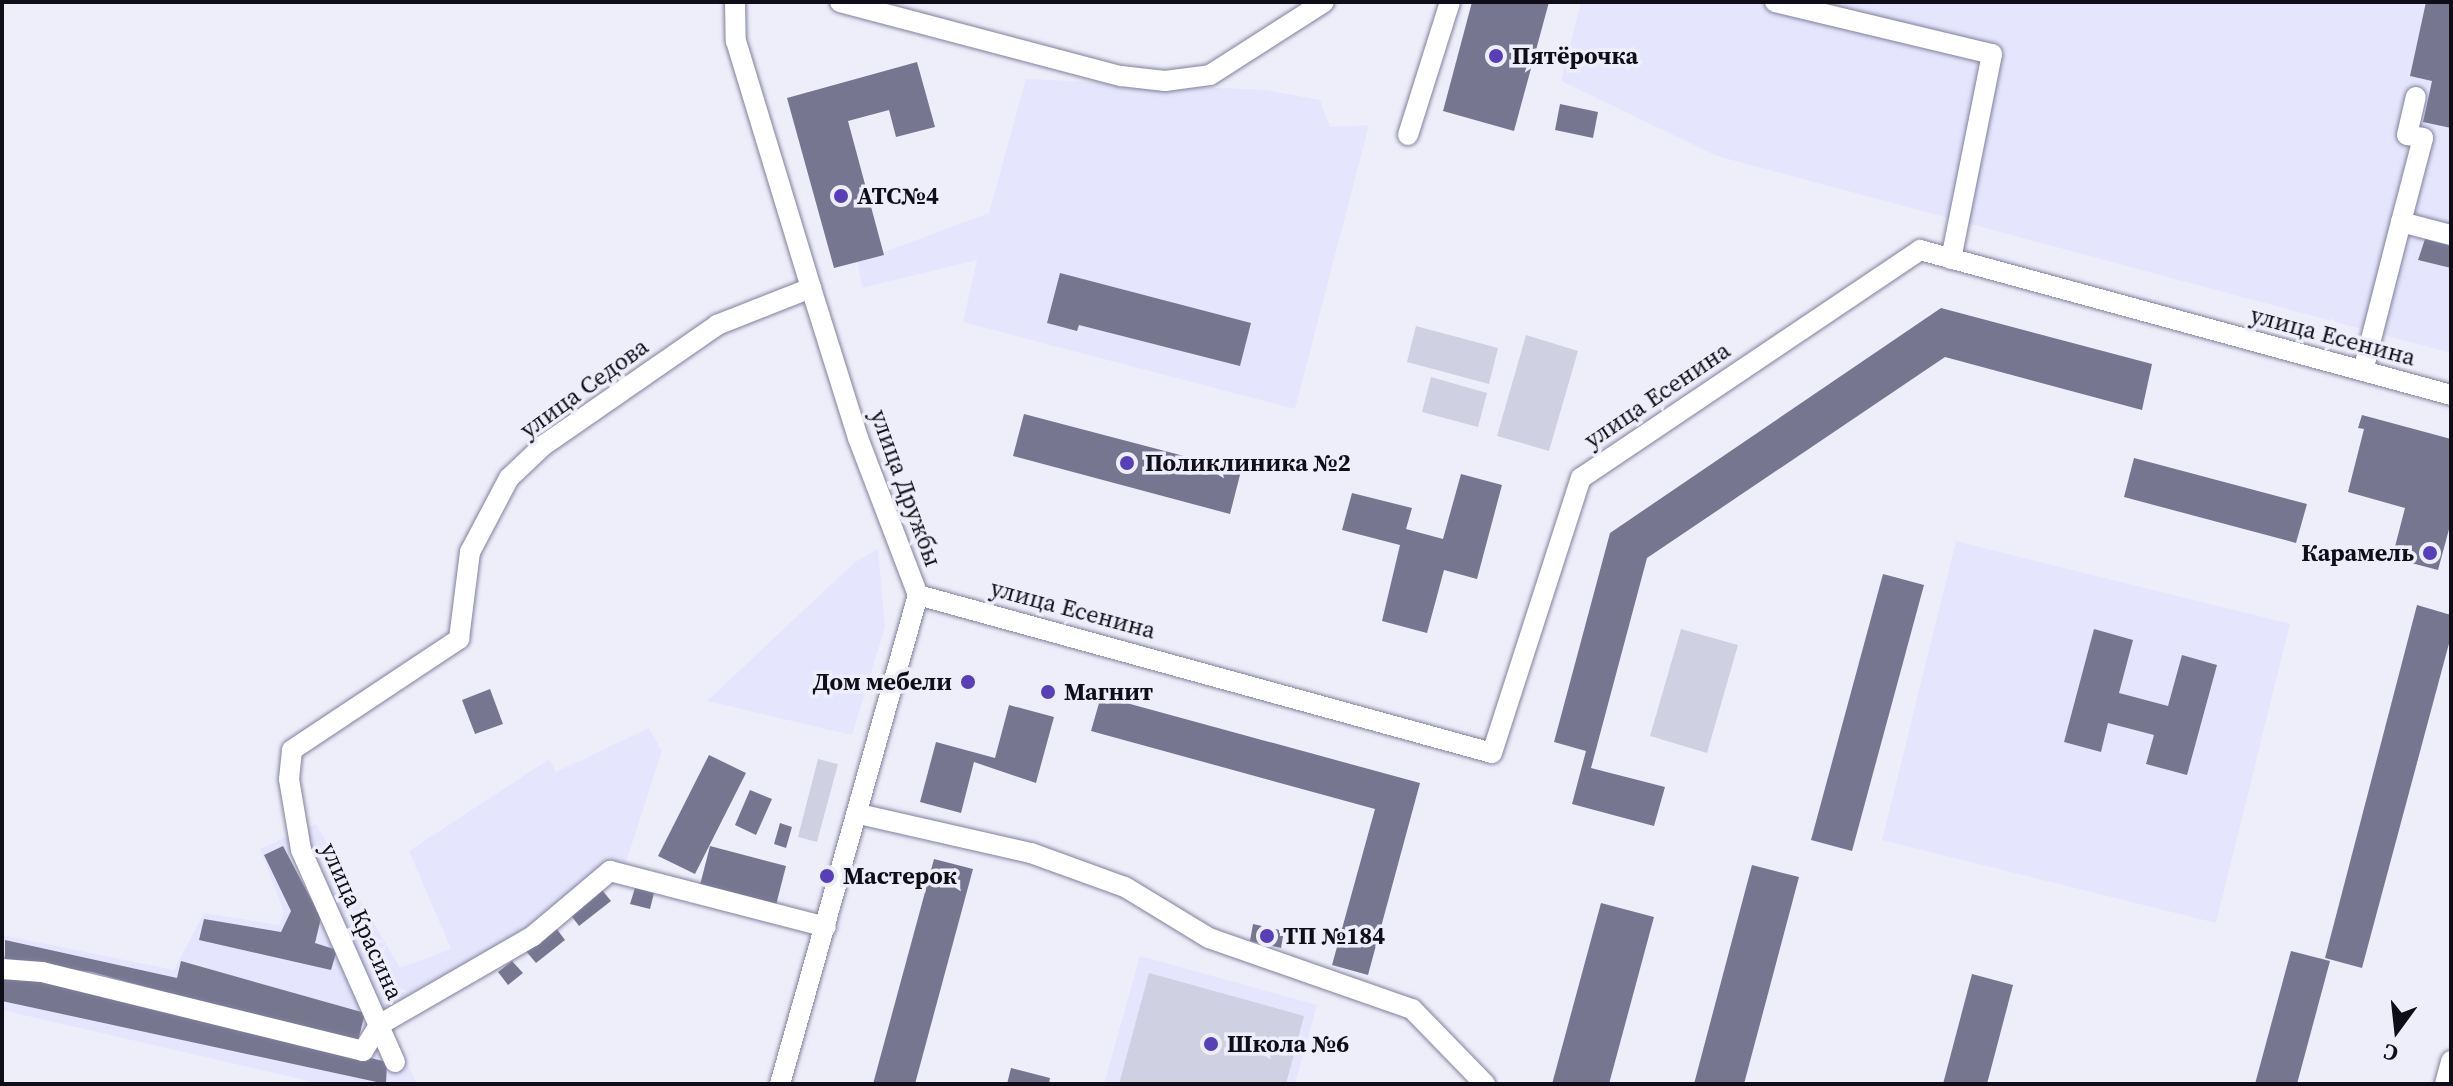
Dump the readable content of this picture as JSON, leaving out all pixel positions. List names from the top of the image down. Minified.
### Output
{"streets":{"street":["улица Есенина","улица Седова","улица Дружбы","улица Красина"]},"crossings":[["улица Есенина","улица Дружбы"],["улица Седова","улица Дружбы"],["улица Седова","улица Красина"]],"places":["Пятёрочка","АТС№4","Поликлиника №2","Карамель","Дом мебели","Магнит","Мастерок","ТП №184","Школа №6"],"north":"bottom"}
